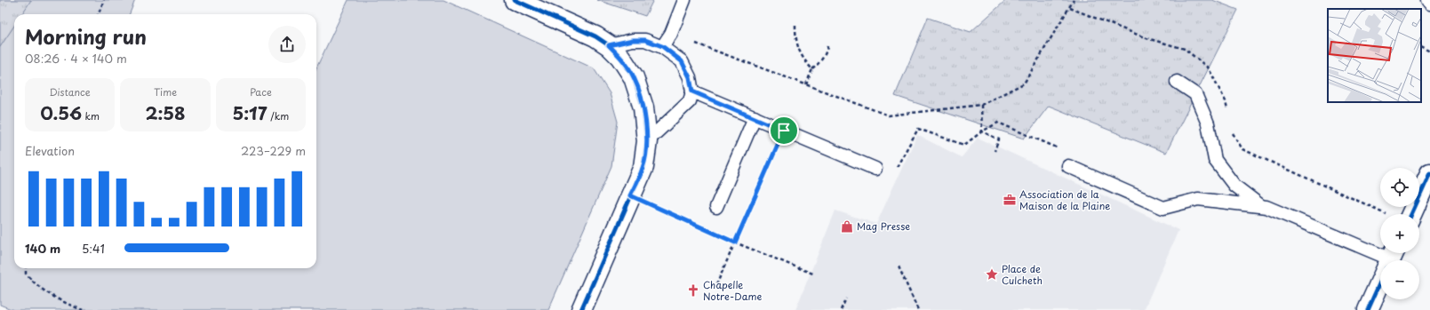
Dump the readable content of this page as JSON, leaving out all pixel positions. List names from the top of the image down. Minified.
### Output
{"places":{"office":["Association de la Maison de la Plaine"],"shop":["Mag Presse"],"place":["Place de Culcheth"],"church":["Chapelle Notre-Dame"]},"page":{"heading":["Morning run","08:26 · 4 × 140 m"],"stats":[["Distance","0.56 km"],["Time","2:58"],["Pace","5:17 /km"]],"chart":["Elevation","223–229 m"],"map_buttons":["+","−"],"list":[{"name":"140 m","note":"5:41"}]}}
